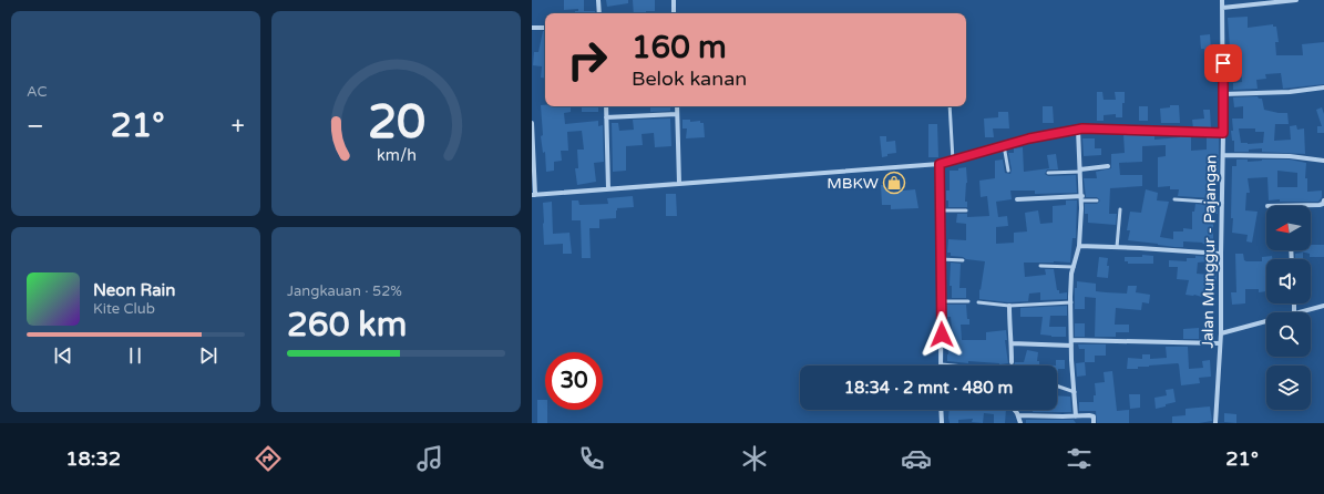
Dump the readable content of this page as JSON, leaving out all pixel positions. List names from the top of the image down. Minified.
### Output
{"streets":{"street":["Jalan Munggur - Pajangan"]},"places":{"shop":["MBKW"]},"north":"left","page":{"tile":["AC",["Jangkauan · 52%","260 km"]],"turn":["160 m","Belok kanan"],"heat":["−","21°","+"],"song":["Neon Rain","Kite Club"],"limit":"30","trip":"18:34 · 2 mnt · 480 m","tabs":["18:32","21°"],"gauge":["20","km/h"]}}
